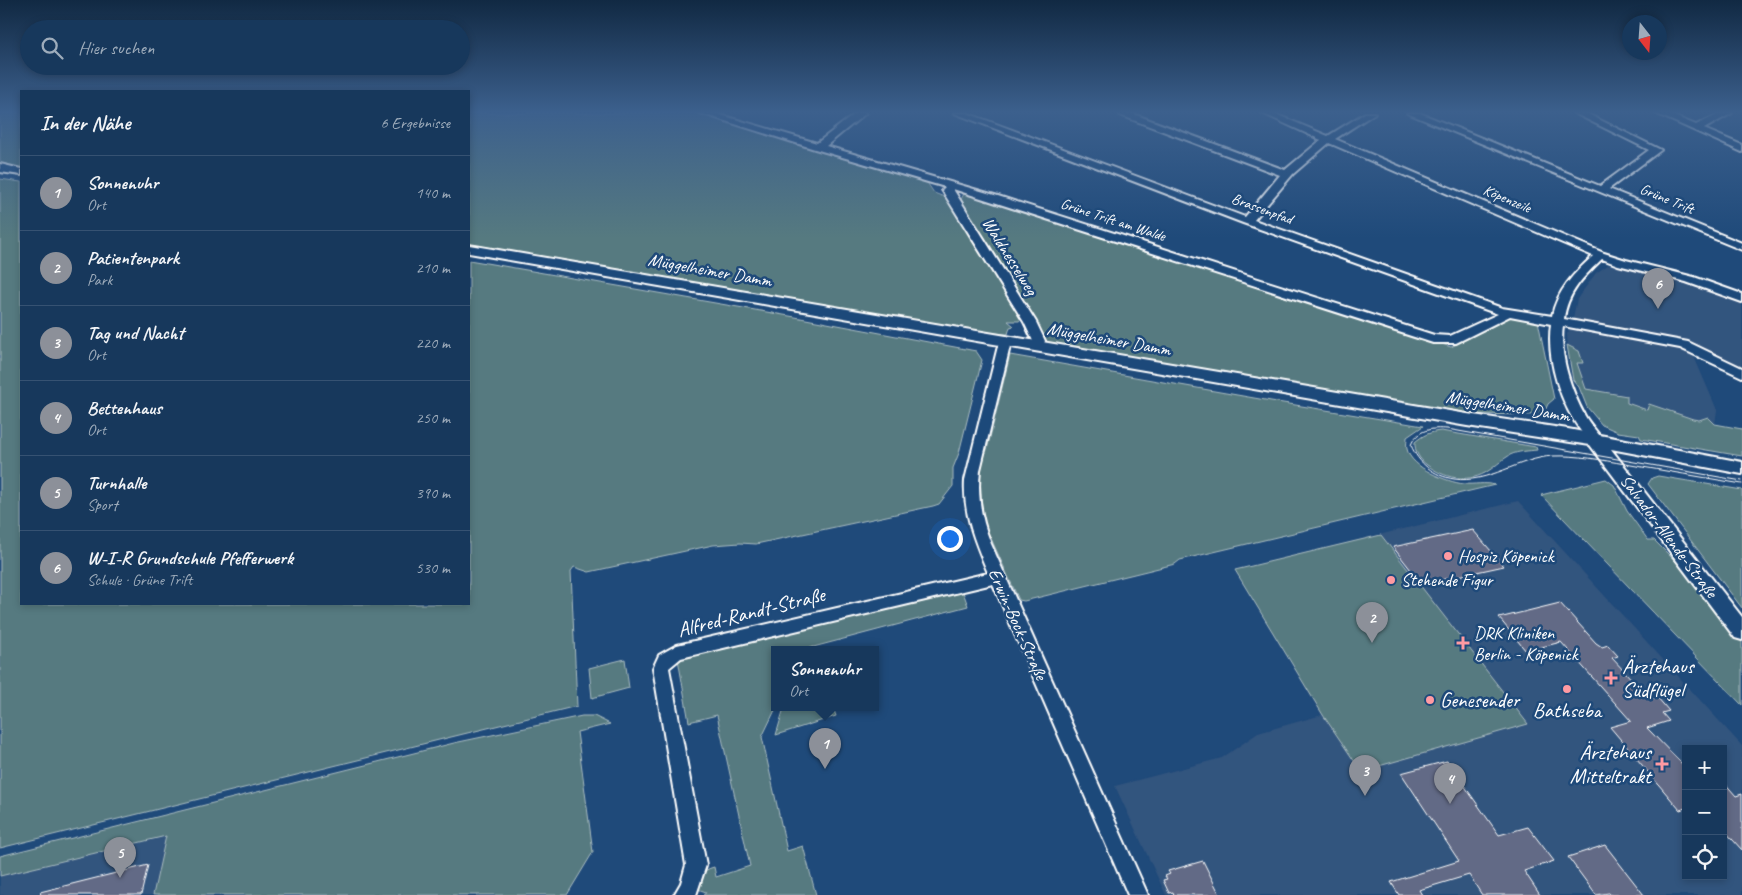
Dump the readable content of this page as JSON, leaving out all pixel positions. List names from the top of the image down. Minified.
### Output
{"streets":{"main road":["Müggelheimer Damm","Salvador-Allende-Straße"],"street":["Köpenzeile","Grüne Trift","Brassenpfad","Grüne Trift am Walde","Waldnesselweg","Alfred-Randt-Straße","Erwin-Bock-Straße"]},"crossings":[["Brassenpfad","Grüne Trift am Walde"],["Grüne Trift am Walde","Waldnesselweg"],["Waldnesselweg","Müggelheimer Damm"],["Müggelheimer Damm","Salvador-Allende-Straße"],["Müggelheimer Damm","Erwin-Bock-Straße"],["Alfred-Randt-Straße","Erwin-Bock-Straße"]],"places":{"other":["Hospiz Köpenick","Stehende Figur","Bathseba","Genesender"],"health":["DRK Kliniken Berlin - Köpenick","Ärztehaus Südflügel","Ärztehaus Mitteltrakt"]},"north":"bottom","page":{"search":"Hier suchen","heading":["In der Nähe","6 Ergebnisse"],"list":[{"mark":"1","name":"Sonnenuhr","note":"Ort","value":"140 m"},{"mark":"2","name":"Patientenpark","note":"Park","value":"210 m"},{"mark":"3","name":"Tag und Nacht","note":"Ort","value":"220 m"},{"mark":"4","name":"Bettenhaus","note":"Ort","value":"250 m"},{"mark":"5","name":"Turnhalle","note":"Sport","value":"390 m"},{"mark":"6","name":"W-I-R Grundschule Pfefferwerk","note":"Schule · Grüne Trift","value":"530 m"}],"pins":["6","2","1","3","4","5"],"popup":["Sonnenuhr","Ort"],"map_buttons":["+","−"]}}
